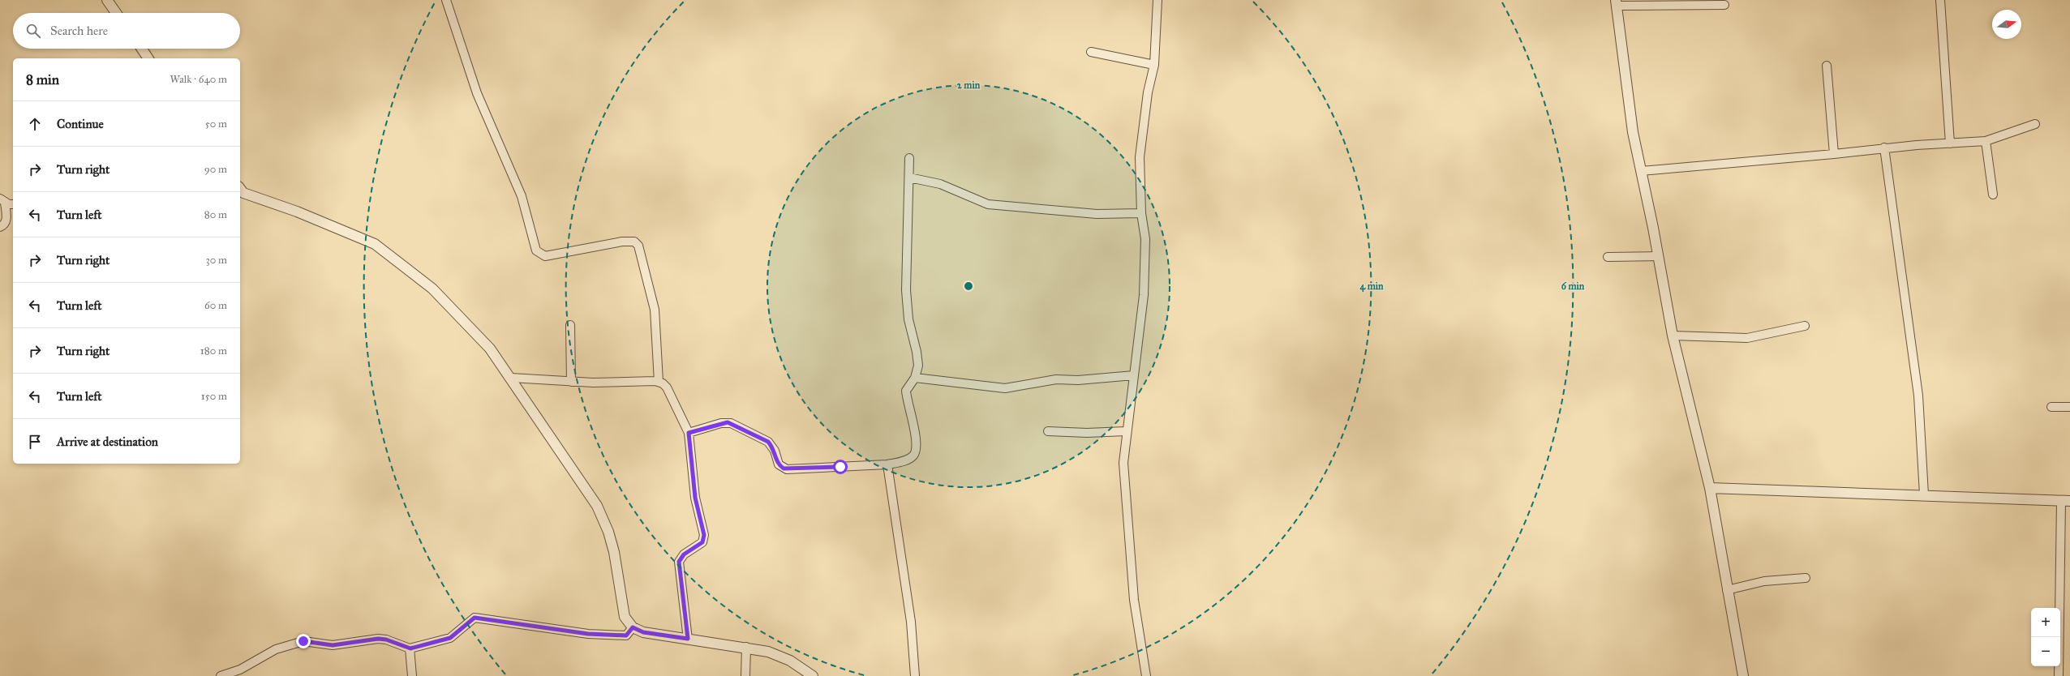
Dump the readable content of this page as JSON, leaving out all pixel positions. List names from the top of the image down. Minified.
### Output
{"north":"right","page":{"search":"Search here","heading":["8 min","Walk · 640 m"],"list":[["Continue","50 m"],["Turn right","90 m"],["Turn left","80 m"],["Turn right","30 m"],["Turn left","60 m"],["Turn right","180 m"],["Turn left","150 m"],"Arrive at destination"],"map_buttons":["+","−"]},"rings":["2 min","4 min","6 min"]}
